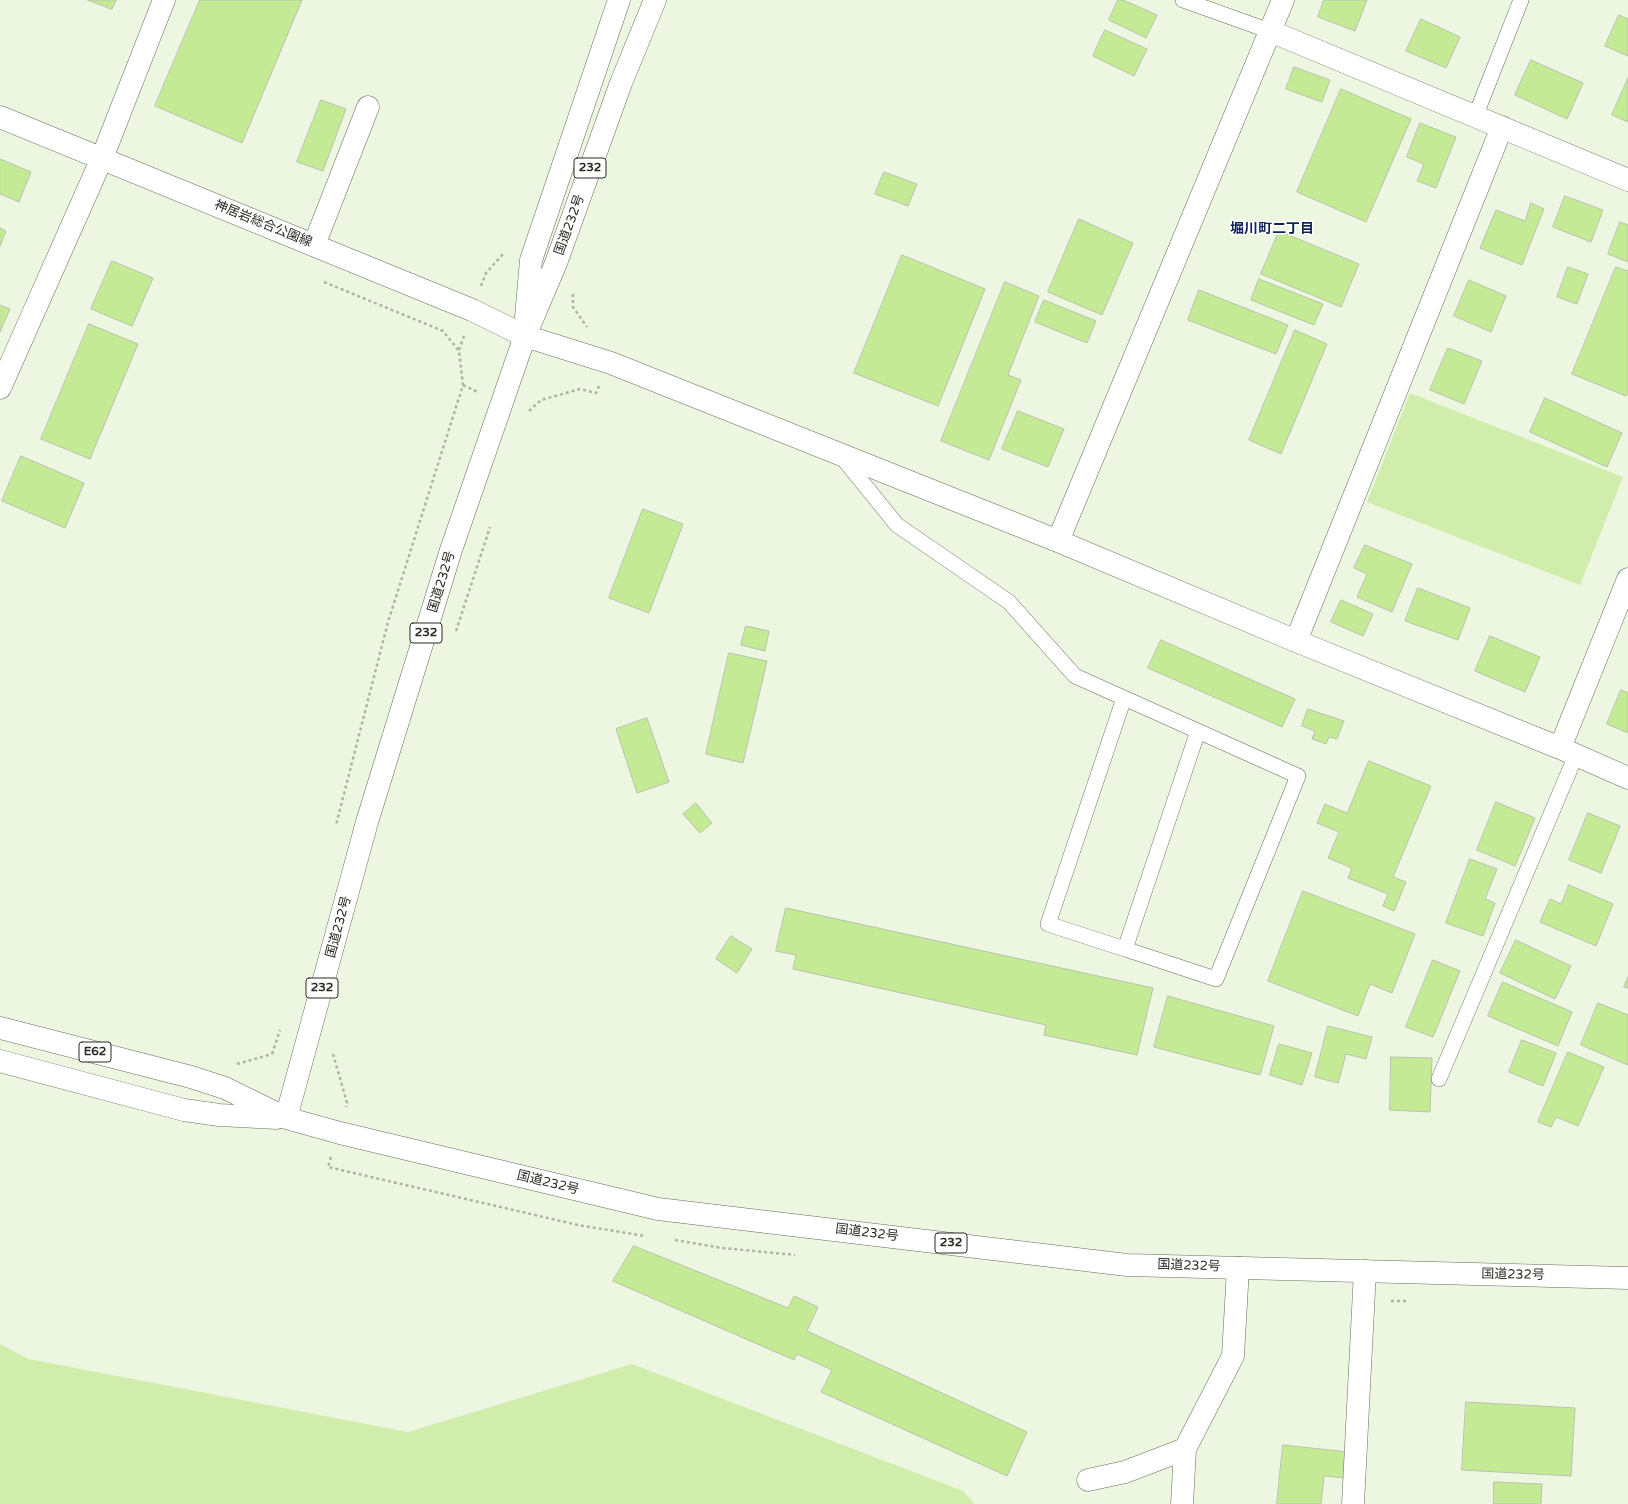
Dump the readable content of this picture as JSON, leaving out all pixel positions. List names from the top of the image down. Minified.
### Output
{"streets":{"main road":["232","神居岩総合公園線","国道232号","E62"]},"crossings":[["神居岩総合公園線","国道232号"],["国道232号","E62"]],"districts":["堀川町二丁目"]}
